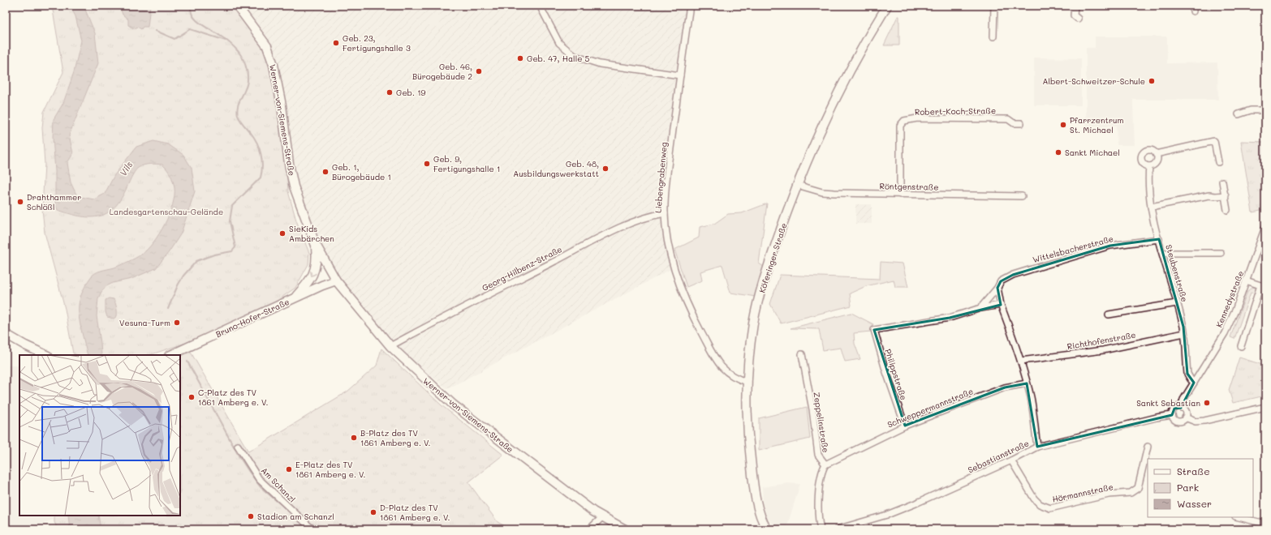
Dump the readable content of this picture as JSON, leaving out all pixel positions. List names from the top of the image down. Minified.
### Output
{"streets":{"street":["Robert-Koch-Straße","Werner-von-Siemens-Straße","Liebengrabenweg","Röntgenstraße","Wittelsbacherstraße","Köferinger Straße","Georg-Hilbenz-Straße","Steubenstraße","Kennedystraße","Bruno-Hofer-Straße","Richthofenstraße","Philippstraße","Schweppermannstraße","Zeppelinstraße","Sebastianstraße","Am Schanzl","Hörmannstraße"]},"crossings":[["Robert-Koch-Straße","Röntgenstraße"],["Werner-von-Siemens-Straße","Georg-Hilbenz-Straße"],["Werner-von-Siemens-Straße","Bruno-Hofer-Straße"],["Liebengrabenweg","Köferinger Straße"],["Liebengrabenweg","Georg-Hilbenz-Straße"],["Röntgenstraße","Köferinger Straße"],["Wittelsbacherstraße","Steubenstraße"],["Wittelsbacherstraße","Philippstraße"],["Steubenstraße","Kennedystraße"],["Steubenstraße","Richthofenstraße"],["Kennedystraße","Sebastianstraße"],["Philippstraße","Schweppermannstraße"],["Schweppermannstraße","Zeppelinstraße"],["Sebastianstraße","Hörmannstraße"]],"water":["Vils"],"parks":["Landesgartenschau-Gelände"],"places":["Geb. 23, Fertigungshalle 3","Geb. 47, Halle 5","Geb. 46, Bürogebäude 2","Albert-Schweitzer-Schule","Geb. 19","Pfarrzentrum St. Michael","Sankt Michael","Geb. 9, Fertigungshalle 1","Geb. 48, Ausbildungswerkstatt","Geb. 1, Bürogebäude 1","Drahthammer Schlößl","SieKids Ambärchen","Vesuna-Turm","C-Platz des TV 1861 Amberg e. V.","Sankt Sebastian","B-Platz des TV 1861 Amberg e. V.","E-Platz des TV 1861 Amberg e. V.","D-Platz des TV 1861 Amberg e. V.","Stadion am Schanzl"],"legend":["Straße","Park","Wasser"]}
